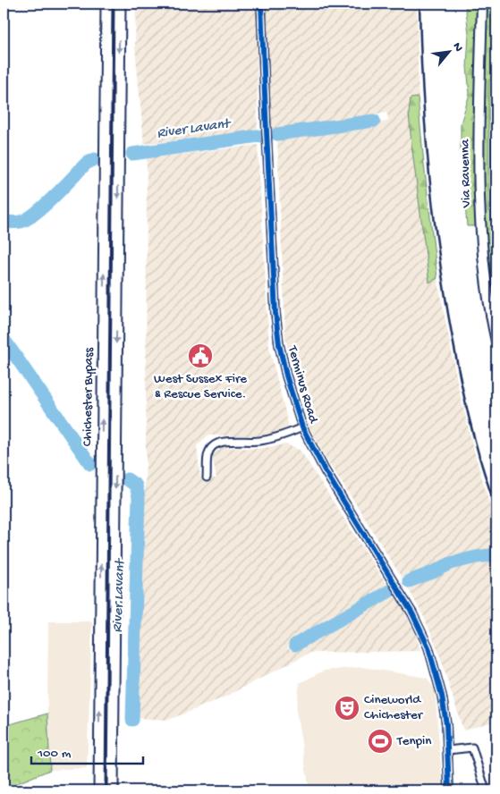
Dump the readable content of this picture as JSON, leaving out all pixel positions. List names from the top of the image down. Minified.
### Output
{"streets":{"highway":["Chichester Bypass"],"main road":["Via Ravenna"],"street":["Terminus Road"]},"water":["River Lavant"],"places":{"public building":["West Sussex Fire & Rescue Service."],"theatre":["Cineworld Chichester"],"sports":["Tenpin"]},"scale_bar":"100 m","north":"top right"}
